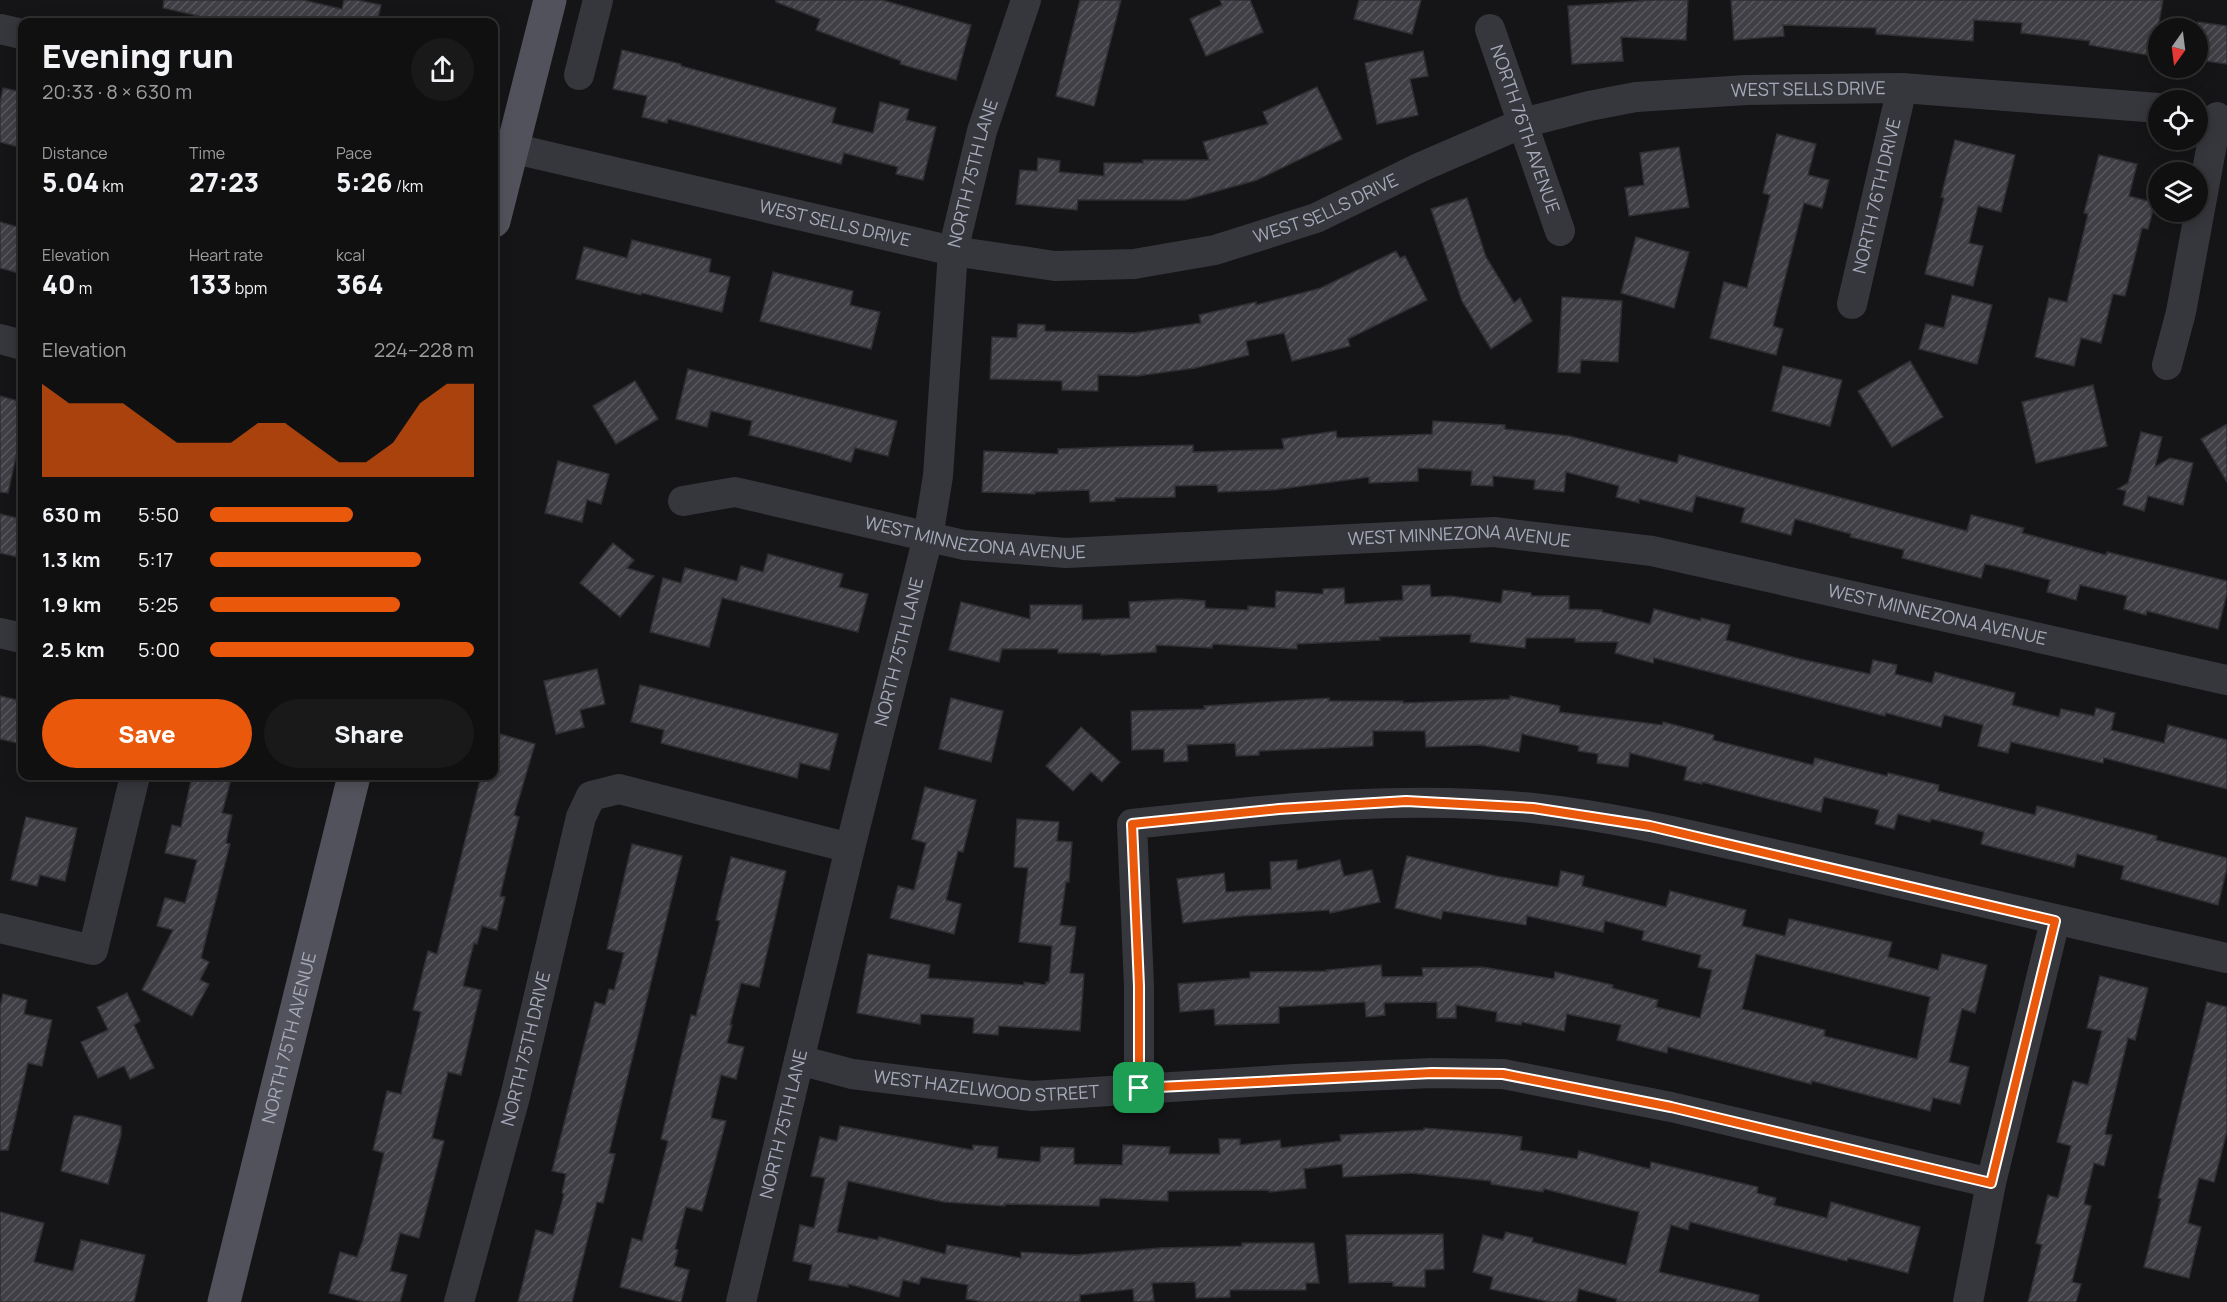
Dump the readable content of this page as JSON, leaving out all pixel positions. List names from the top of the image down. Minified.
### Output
{"streets":{"main road":["NORTH 75TH AVENUE"],"street":["WEST SELLS DRIVE","NORTH 76TH AVENUE","NORTH 75TH LANE","NORTH 76TH DRIVE","WEST MINNEZONA AVENUE","NORTH 75TH DRIVE","WEST HAZELWOOD STREET"]},"crossings":[["WEST SELLS DRIVE","NORTH 76TH AVENUE"],["WEST SELLS DRIVE","NORTH 75TH LANE"],["WEST SELLS DRIVE","NORTH 76TH DRIVE"],["NORTH 75TH LANE","WEST MINNEZONA AVENUE"],["NORTH 75TH LANE","NORTH 75TH DRIVE"],["NORTH 75TH LANE","WEST HAZELWOOD STREET"]],"north":"bottom","page":{"heading":["Evening run","20:33 · 8 × 630 m"],"stats":[["Distance","5.04 km"],["Time","27:23"],["Pace","5:26 /km"],["Elevation","40 m"],["Heart rate","133 bpm"],["kcal","364"]],"chart":["Elevation","224–228 m"],"list":[{"name":"630 m","note":"5:50"},{"name":"1.3 km","note":"5:17"},{"name":"1.9 km","note":"5:25"},{"name":"2.5 km","note":"5:00"}],"buttons":["Save","Share"]}}
